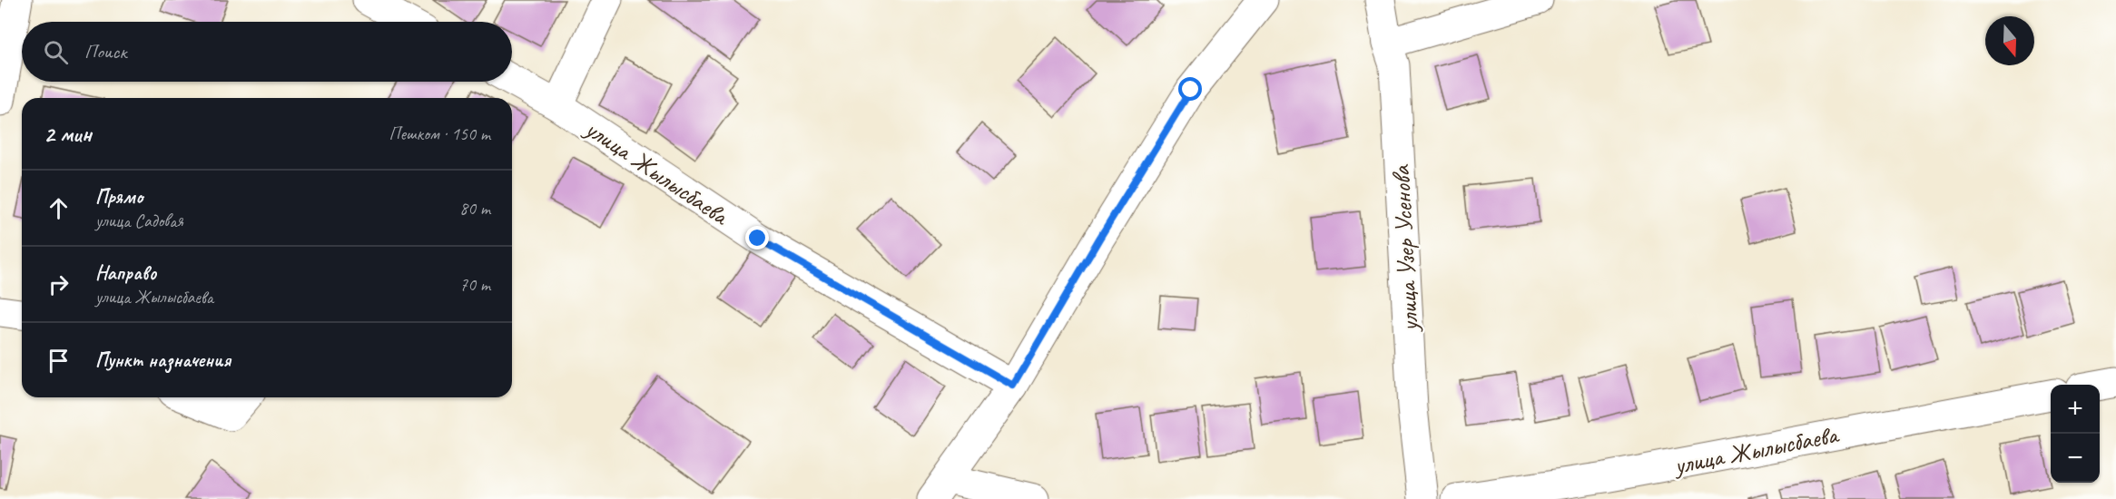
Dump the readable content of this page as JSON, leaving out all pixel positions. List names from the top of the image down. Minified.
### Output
{"streets":{"street":["улица Жылысбаева","улица Узер Усенова"]},"north":"bottom","page":{"search":"Поиск","heading":["2 мин","Пешком · 150 m"],"list":[["Прямо","улица Садовая","80 m"],["Направо","улица Жылысбаева","70 m"],"Пункт назначения"],"map_buttons":["+","−"]}}
